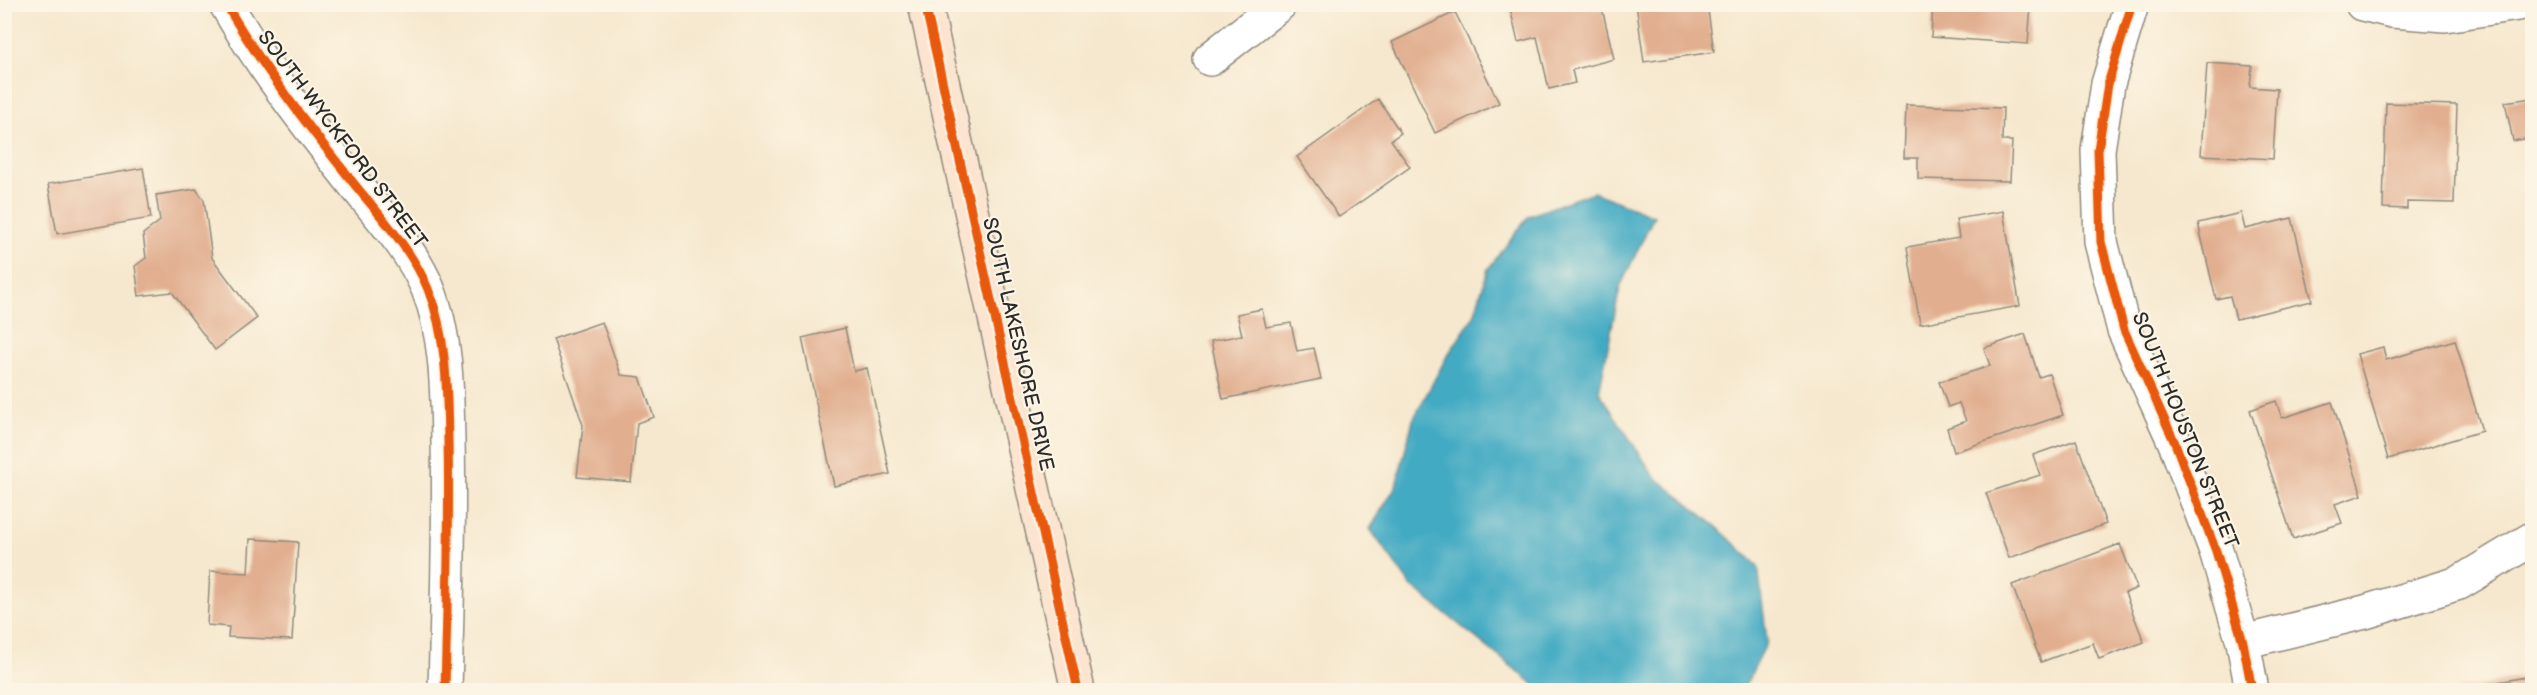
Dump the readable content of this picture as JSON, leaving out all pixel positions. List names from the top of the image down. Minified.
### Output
{"streets":{"street":["SOUTH WYCKFORD STREET","SOUTH LAKESHORE DRIVE","SOUTH HOUSTON STREET"]}}
